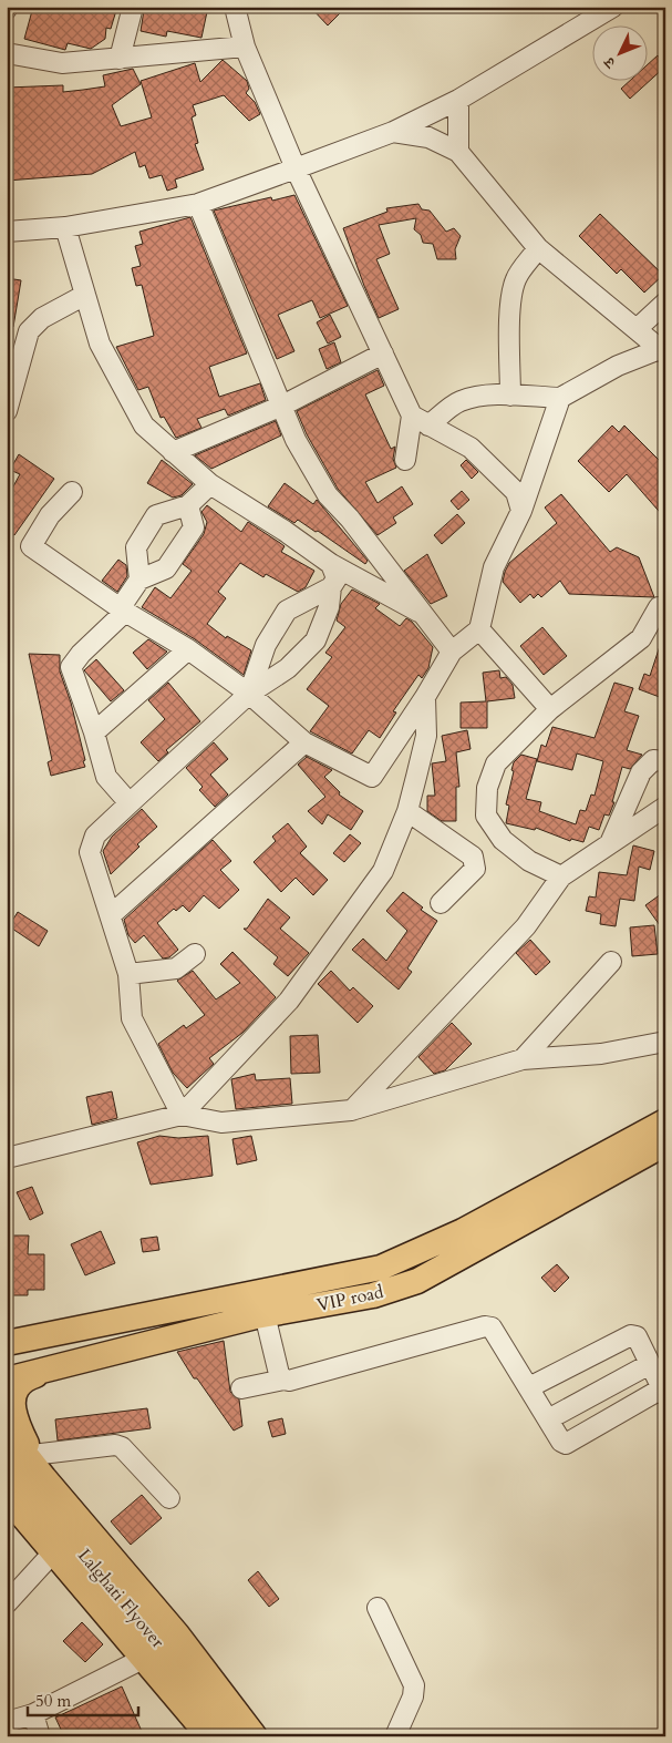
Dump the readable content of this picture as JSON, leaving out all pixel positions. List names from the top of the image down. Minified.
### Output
{"streets":{"main road":["VIP road","Lalghati Flyover"]},"scale_bar":"50 m","north":"bottom left"}
